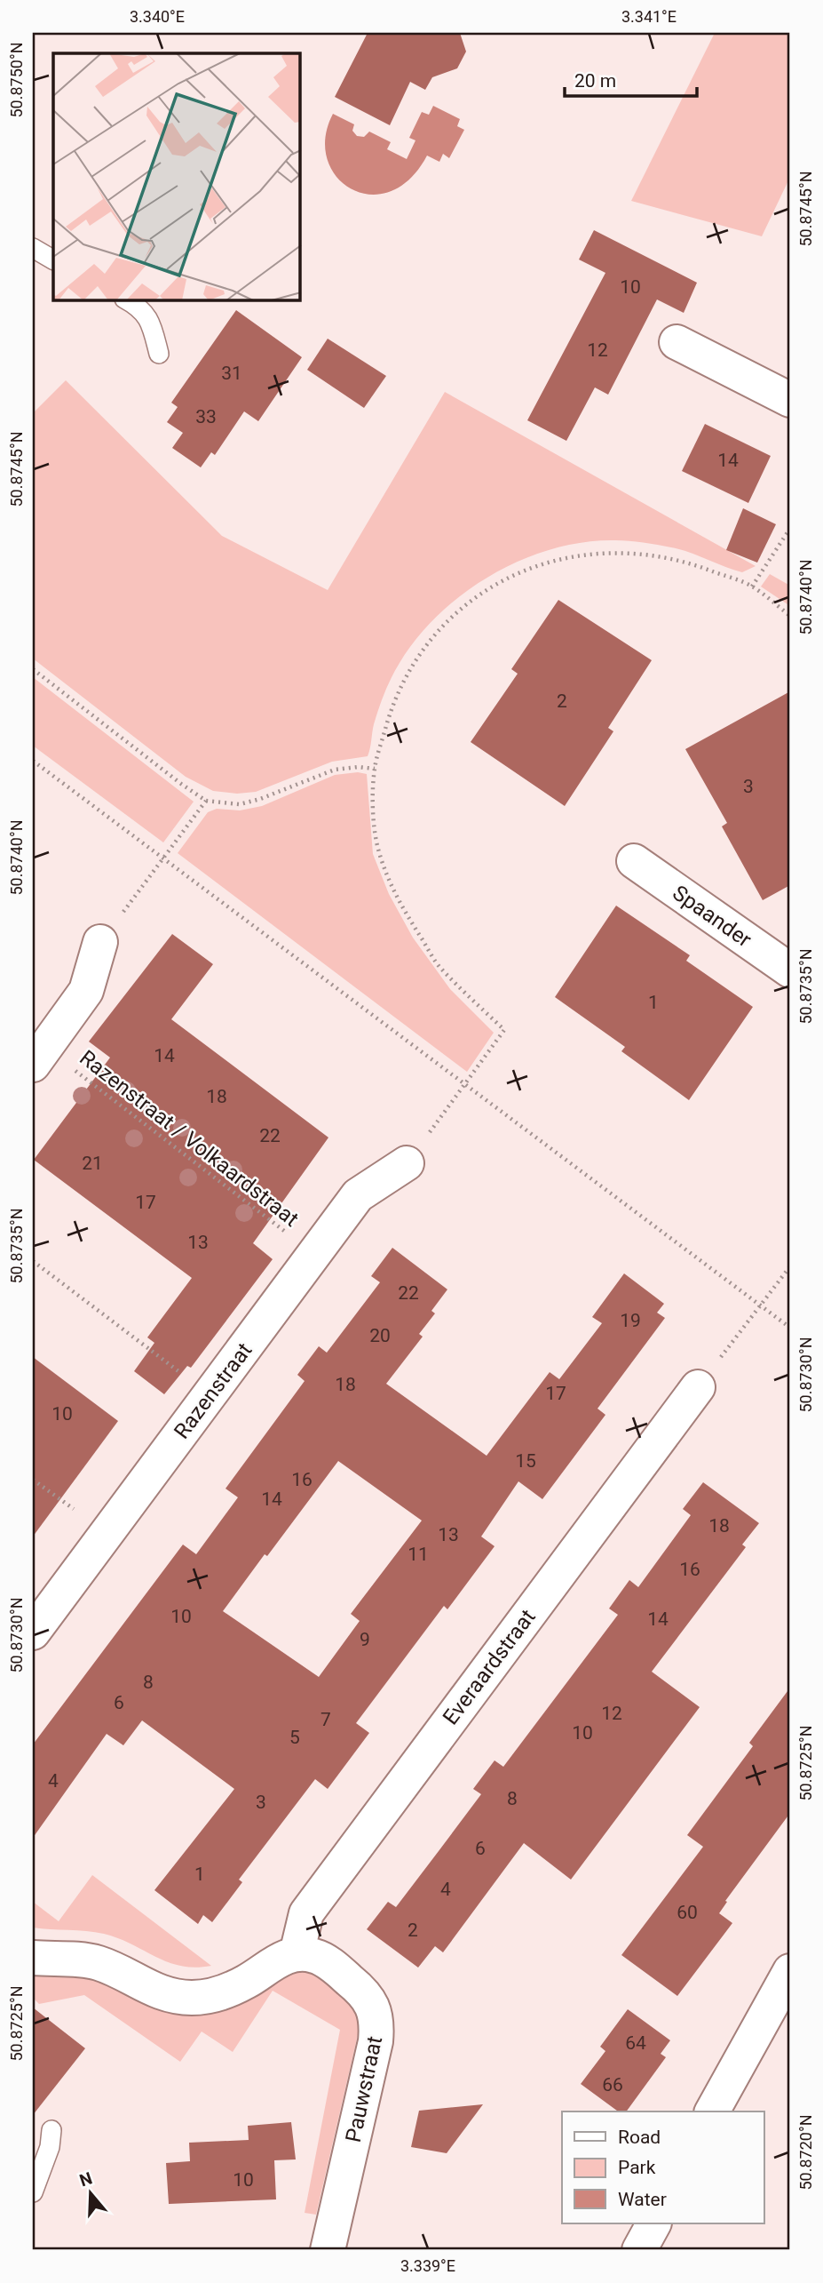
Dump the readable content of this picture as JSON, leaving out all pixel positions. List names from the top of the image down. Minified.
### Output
{"streets":{"street":["Spaander","Razenstraat","Everaardstraat","Pauwstraat"],"path":["Razenstraat / Volkaardstraat"]},"crossings":[["Razenstraat / Volkaardstraat","Razenstraat"],["Everaardstraat","Pauwstraat"]],"house_numbers":["10","12","31","33","14","2","3","1","14","18","22","21","17","13","22","19","20","18","17","10","15","16","14","18","13","11","16","10","14","9","8","6","12","7","10","5","4","8","3","6","1","4","60","2","64","66","10"],"legend":["Road","Park","Water"],"scale_bar":"20 m","north":"top","coordinates":["3.340°E","3.341°E","50.8750°N","50.8745°N","50.8740°N","50.8735°N","50.8730°N","50.8725°N","50.8720°N","3.339°E"]}
